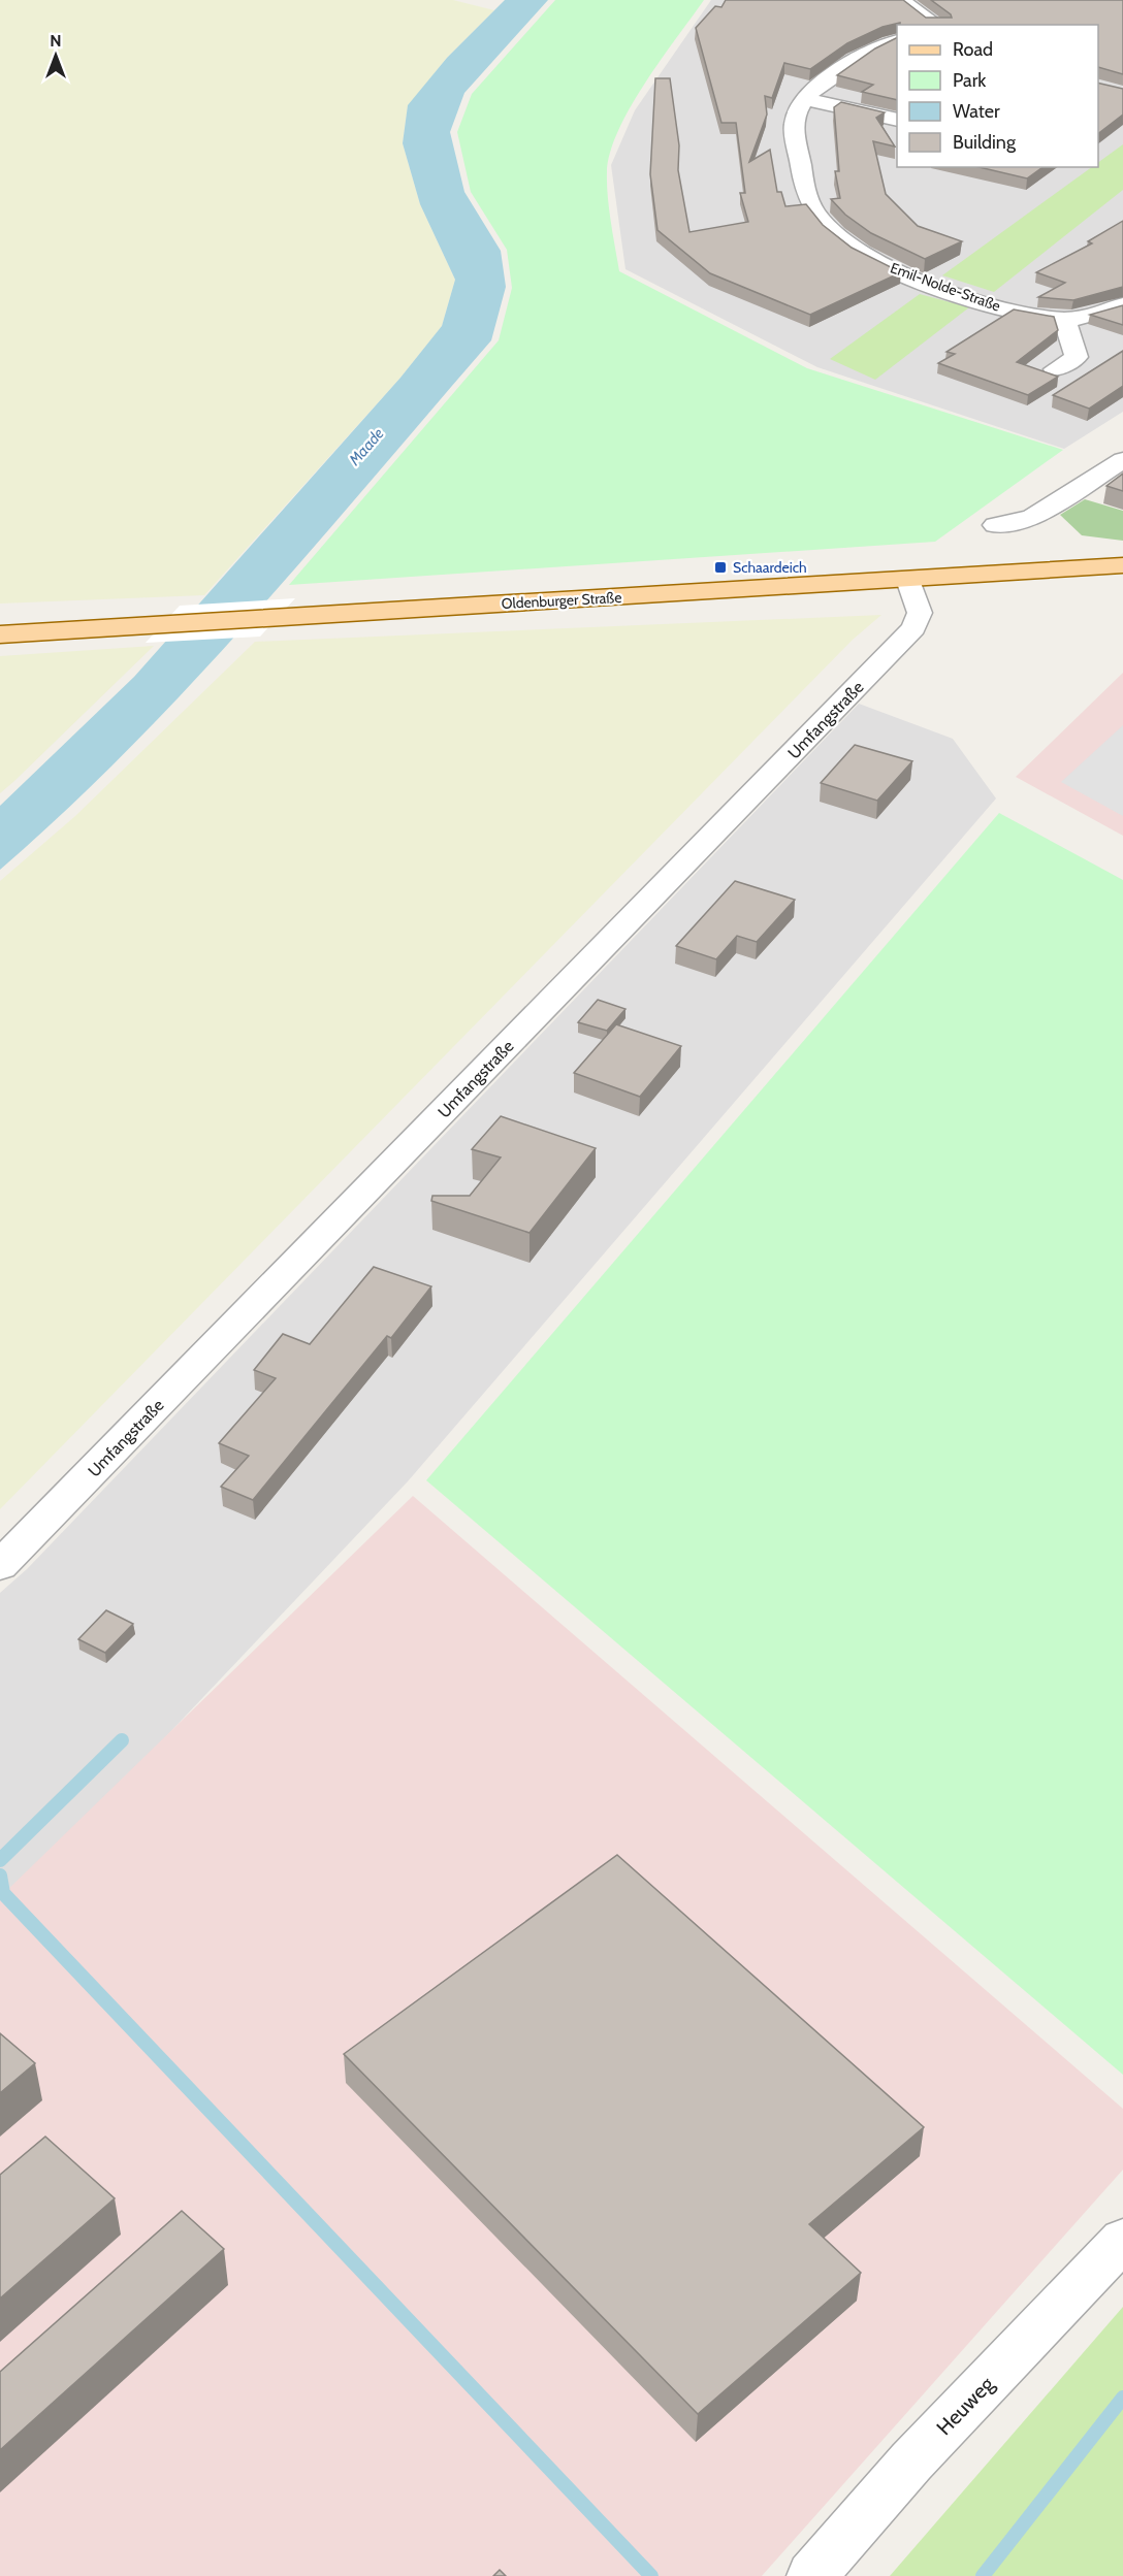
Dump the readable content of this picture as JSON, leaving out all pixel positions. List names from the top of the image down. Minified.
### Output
{"streets":{"main road":["Oldenburger Straße"],"street":["Emil-Nolde-Straße","Umfangstraße","Heuweg"]},"crossings":[["Oldenburger Straße","Umfangstraße"]],"water":["Maade"],"places":{"transit":["Schaardeich"]},"legend":["Road","Park","Water","Building"],"north":"top"}
